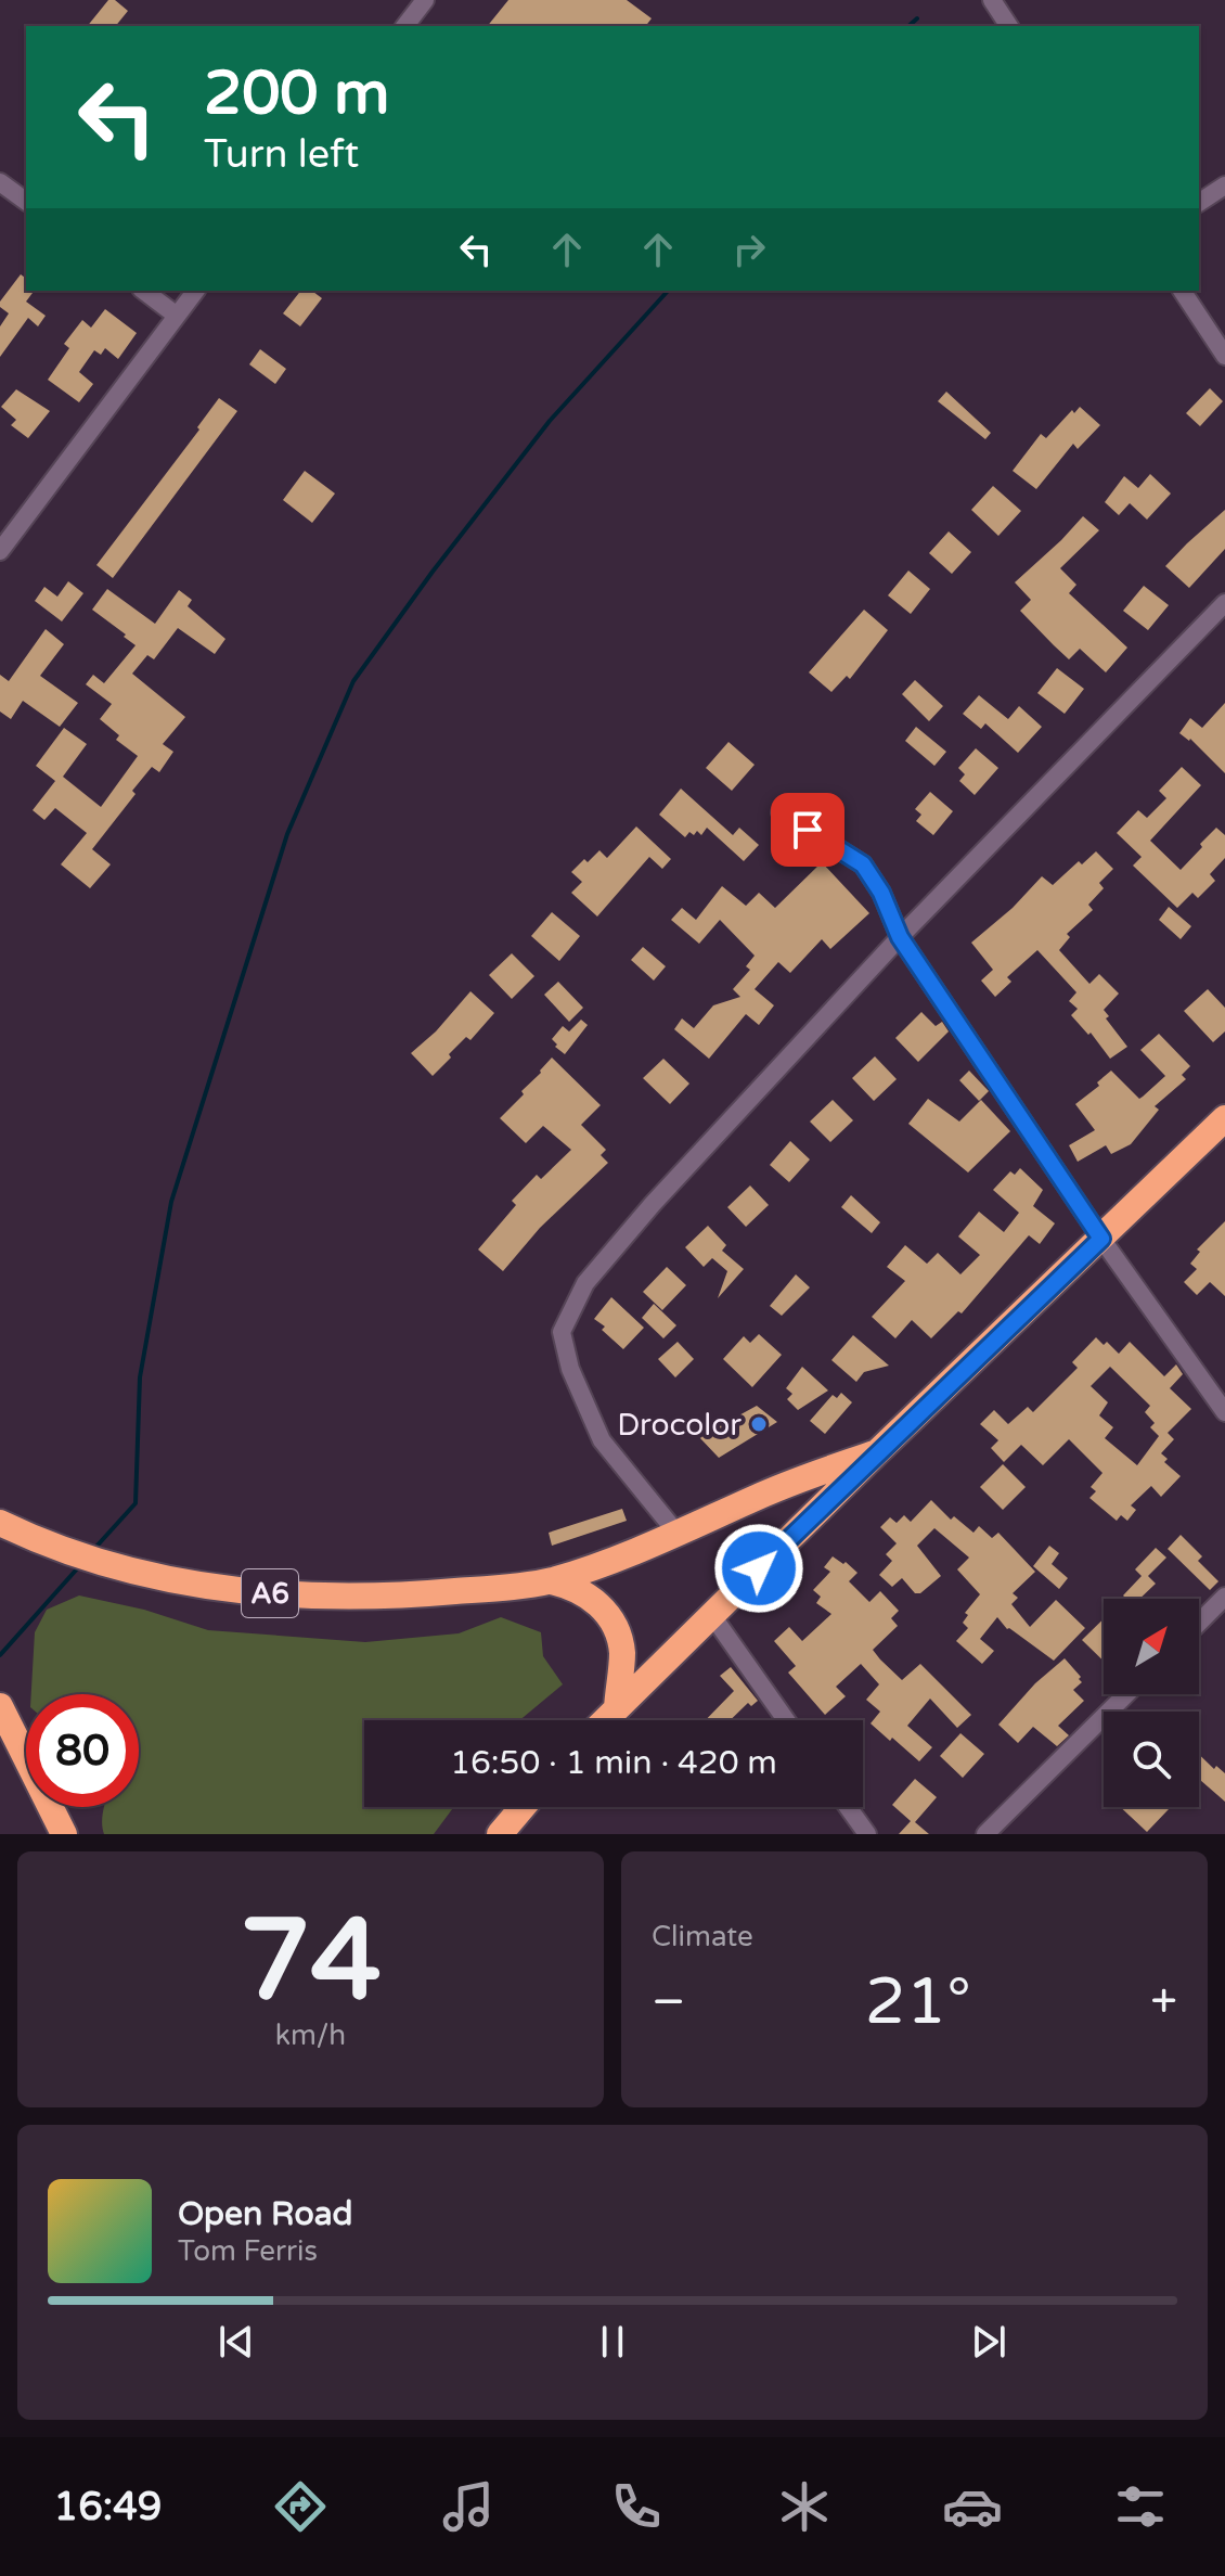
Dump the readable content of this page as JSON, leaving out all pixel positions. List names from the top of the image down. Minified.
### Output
{"streets":{"highway":["A6"]},"places":["Drocolor"],"north":"top right","page":{"turn":["200 m","Turn left"],"limit":"80","trip":"16:50 · 1 min · 420 m","tile":[["74","km/h"],"Climate"],"heat":["−","21°","+"],"song":["Open Road","Tom Ferris"],"tabs":"16:49"}}
